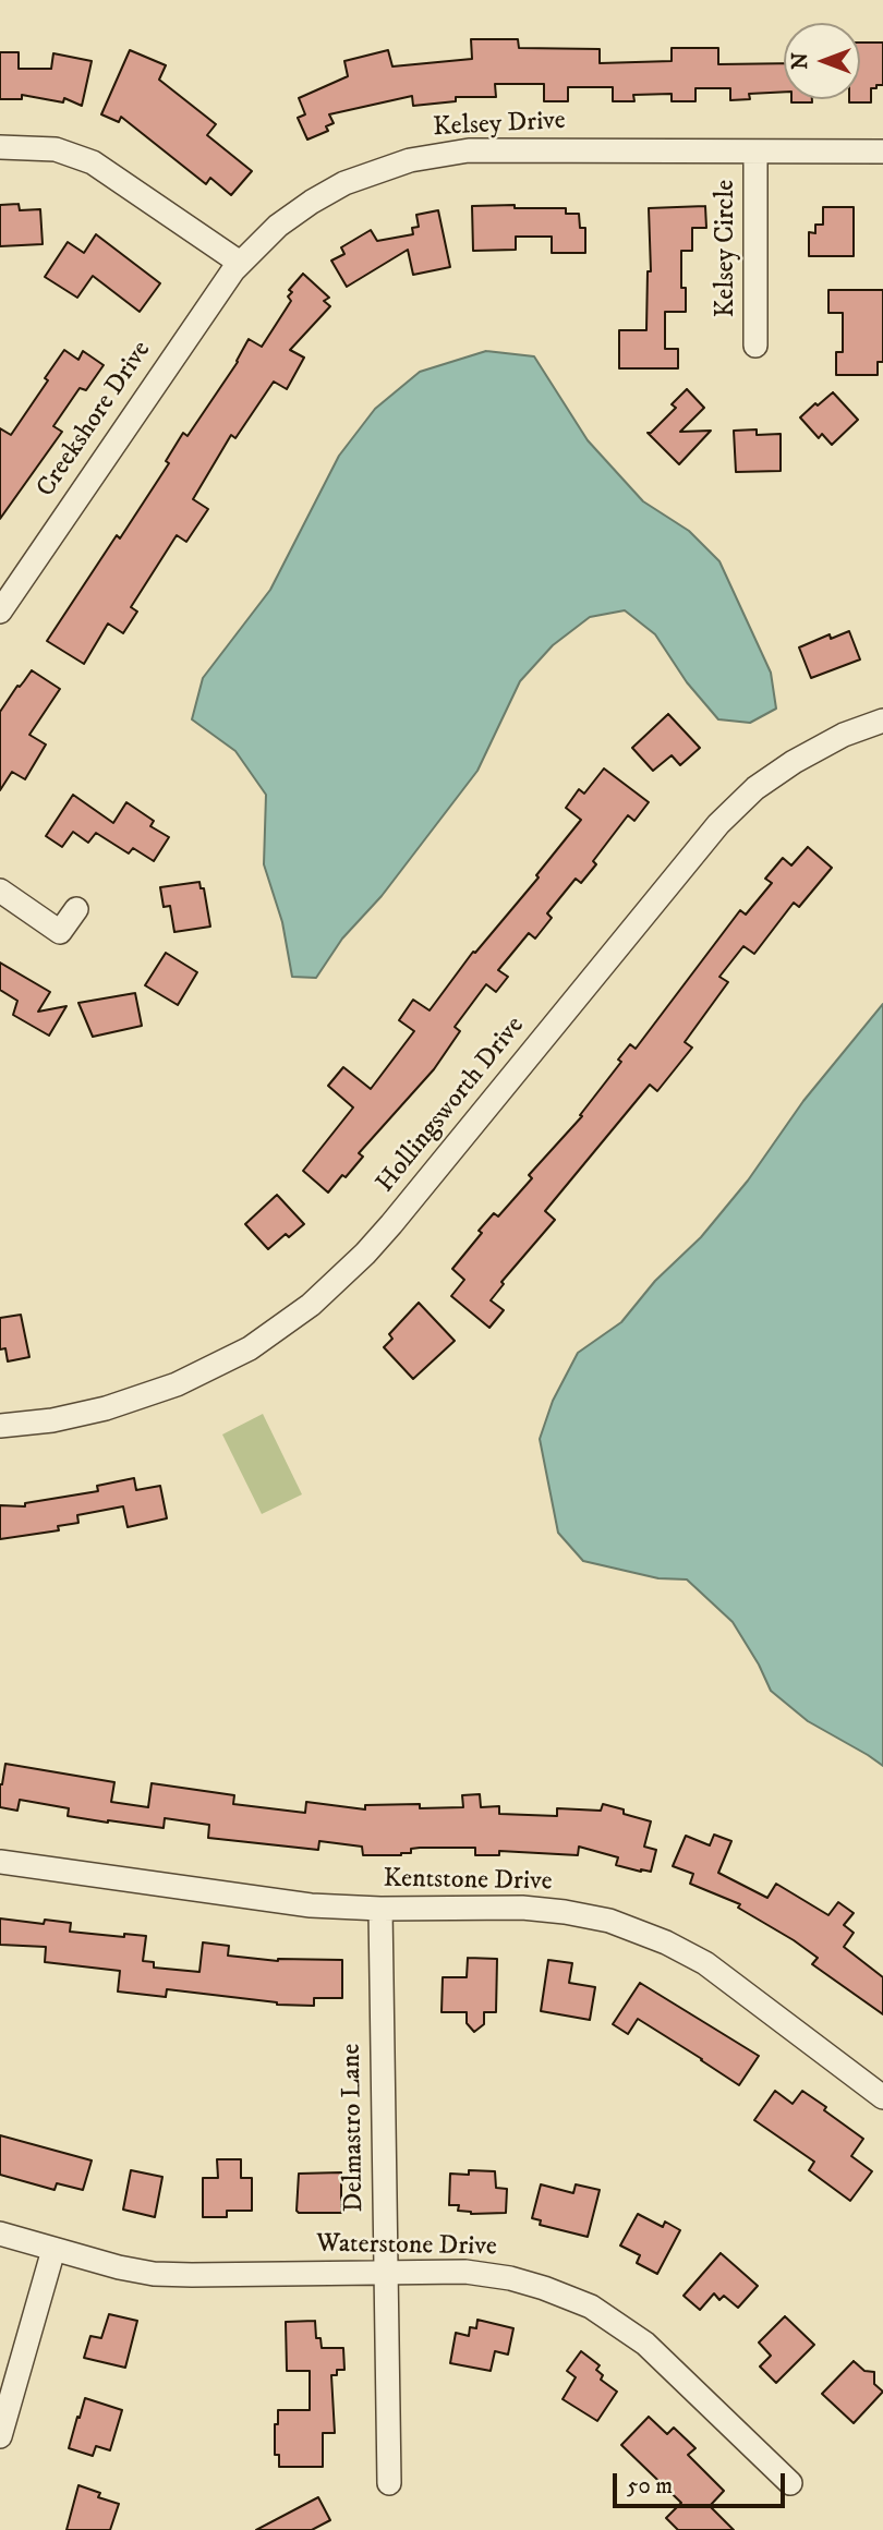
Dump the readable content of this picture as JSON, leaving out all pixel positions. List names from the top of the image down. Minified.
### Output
{"streets":{"street":["Kelsey Drive","Kelsey Circle","Creekshore Drive","Hollingsworth Drive","Kentstone Drive","Delmastro Lane","Waterstone Drive"]},"crossings":[["Kelsey Drive","Kelsey Circle"],["Kelsey Drive","Creekshore Drive"],["Kentstone Drive","Delmastro Lane"],["Delmastro Lane","Waterstone Drive"]],"scale_bar":"50 m","north":"left"}
